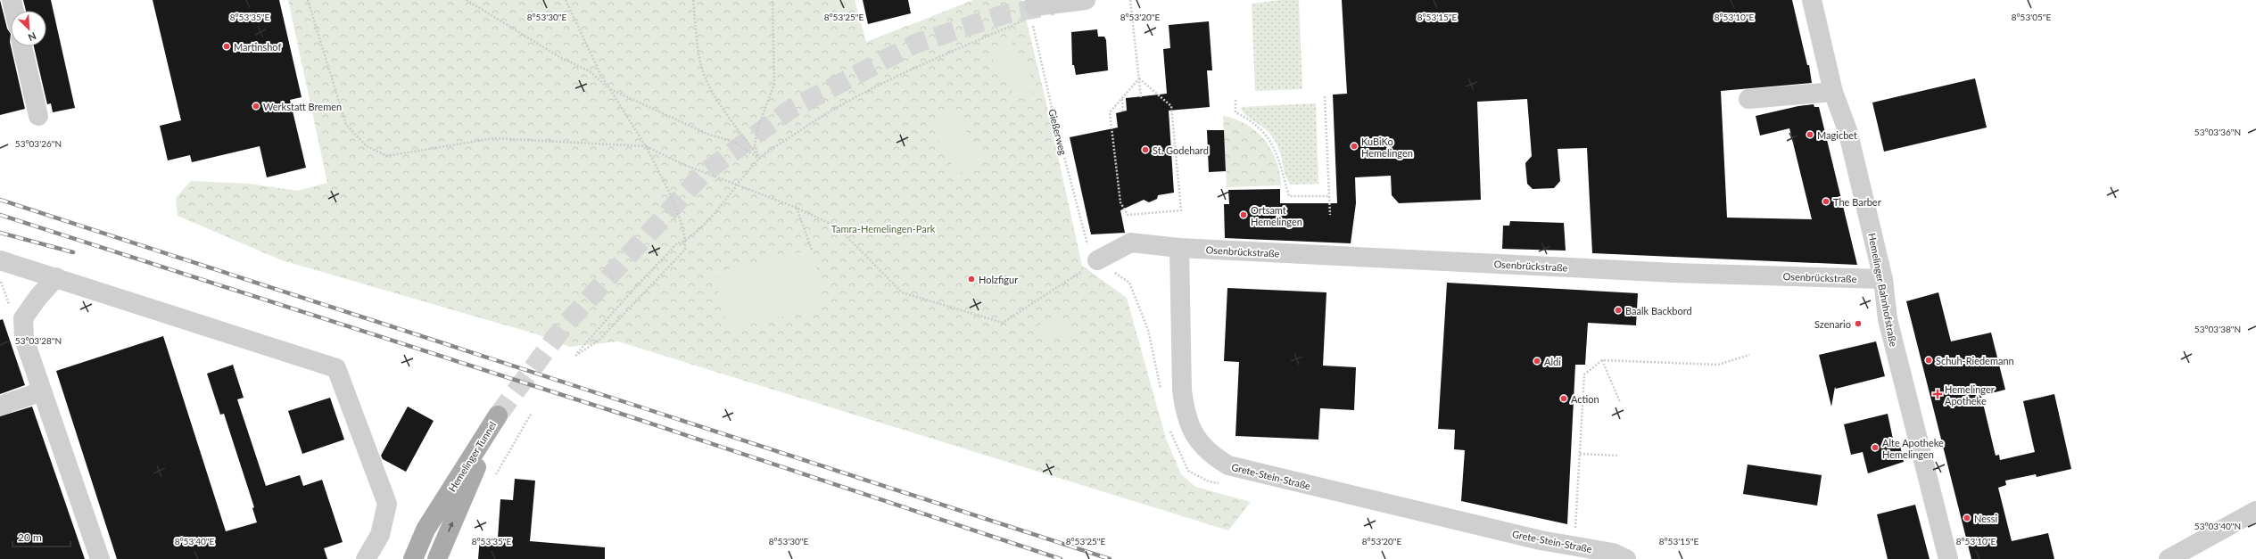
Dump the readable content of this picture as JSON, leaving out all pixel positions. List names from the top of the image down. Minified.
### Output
{"streets":{"main road":["Hemelinger Tunnel"],"street":["Osenbrückstraße","Hemelinger Bahnhofstraße","Grete-Stein-Straße"],"path":["Gießerweg"]},"crossings":[["Osenbrückstraße","Hemelinger Bahnhofstraße"],["Osenbrückstraße","Grete-Stein-Straße"]],"parks":["Tamra-Hemelingen-Park"],"places":{"other":["Martinshof","Werkstatt Bremen","Magicbet","KuBiKo Hemelingen","St. Godehard","The Barber","Ortsamt Hemelingen","Holzfigur","Baalk Backbord","Szenario","Schuh-Riedemann","Aldi","Action","Alte Apotheke Hemelingen","Nessi"],"health":["Hemelinger Apotheke"]},"scale_bar":"20 m","north":"bottom right","coordinates":["8°53'35\"E","8°53'30\"E","8°53'25\"E","8°53'20\"E","8°53'15\"E","8°53'10\"E","8°53'05\"E","53°03'36\"N","53°03'26\"N","53°03'38\"N","53°03'28\"N","53°03'40\"N","8°53'40\"E"]}
